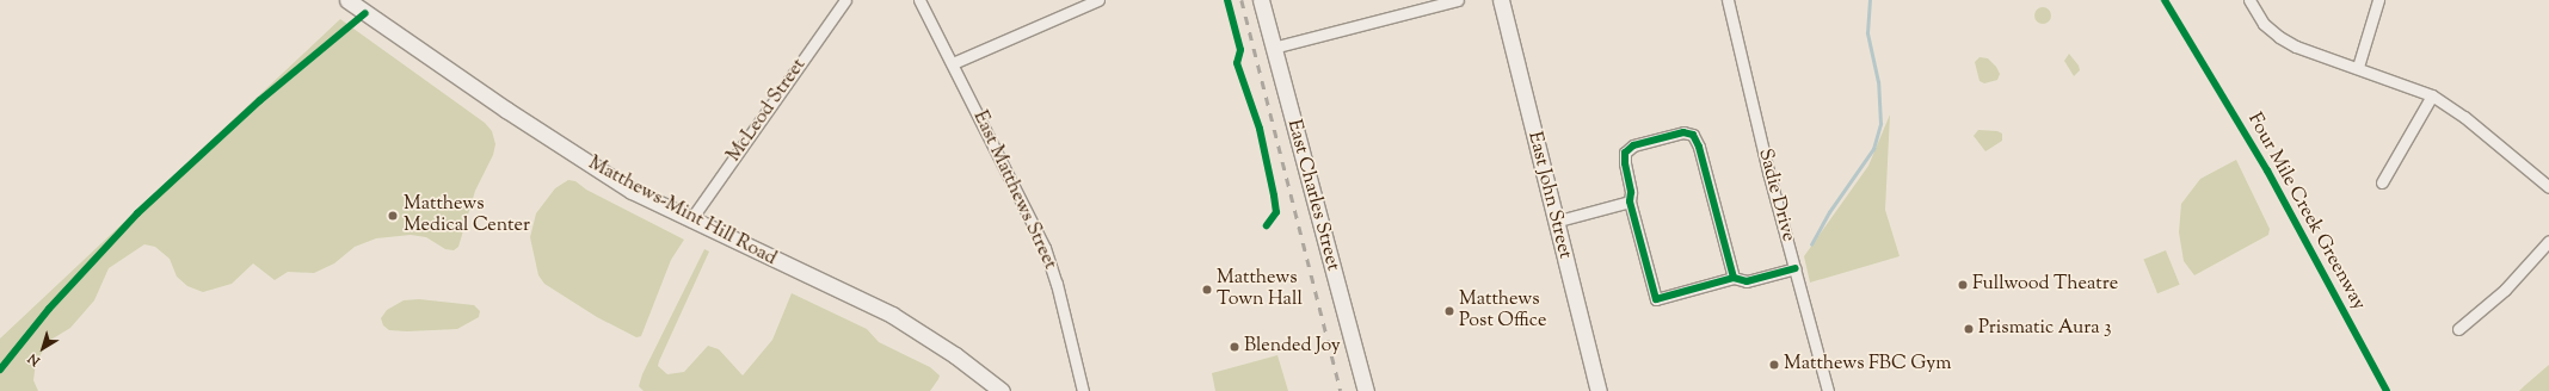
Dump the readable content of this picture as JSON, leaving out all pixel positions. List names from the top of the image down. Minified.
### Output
{"streets":{"main road":["East Charles Street","East John Street","Matthews-Mint Hill Road"],"street":["McLeod Street","East Matthews Street","Sadie Drive"],"cycle path":["Four Mile Creek Greenway"]},"crossings":[["McLeod Street","Matthews-Mint Hill Road"]],"places":["Matthews Medical Center","Fullwood Theatre","Matthews Town Hall","Matthews Post Office","Prismatic Aura 3","Blended Joy","Matthews FBC Gym"],"north":"bottom left"}
